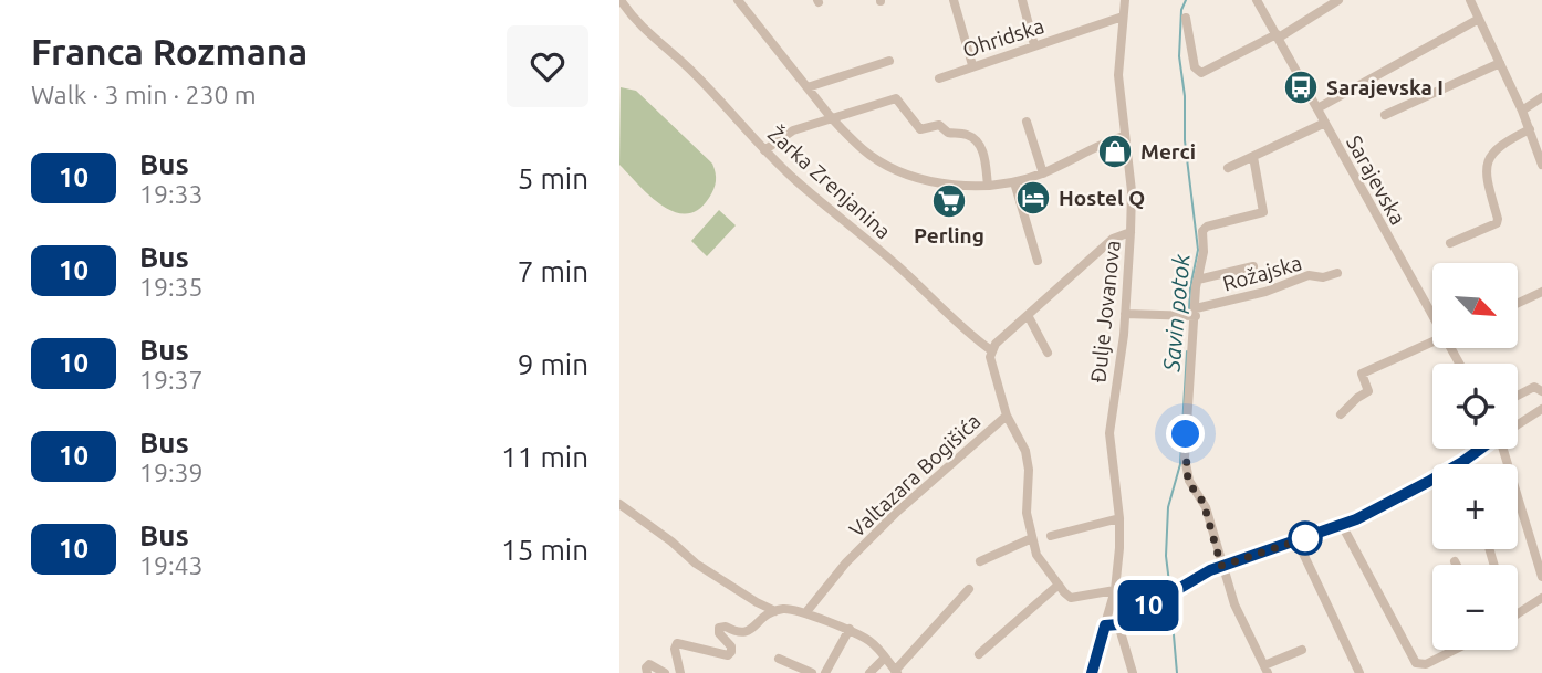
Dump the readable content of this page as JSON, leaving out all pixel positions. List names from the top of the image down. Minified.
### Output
{"streets":{"street":["Ohridska","Sarajevska","Žarka Zrenjanina","Rožajska","Đulje Jovanova","Valtazara Bogišića"]},"crossings":[["Ohridska","Đulje Jovanova"],["Žarka Zrenjanina","Valtazara Bogišića"],["Rožajska","Đulje Jovanova"]],"water":["Savin potok"],"places":{"bus stop":["Sarajevska I"],"shop":["Merci"],"hotel":["Hostel Q"],"supermarket":["Perling"]},"lines":["bus line 10"],"north":"bottom right","page":{"heading":["Franca Rozmana","Walk · 3 min · 230 m"],"on_map":"10","list":[{"mark":"10","name":"Bus","note":"19:33","value":"5 min"},{"mark":"10","name":"Bus","note":"19:35","value":"7 min"},{"mark":"10","name":"Bus","note":"19:37","value":"9 min"},{"mark":"10","name":"Bus","note":"19:39","value":"11 min"},{"mark":"10","name":"Bus","note":"19:43","value":"15 min"}],"map_buttons":["+","−"]}}
